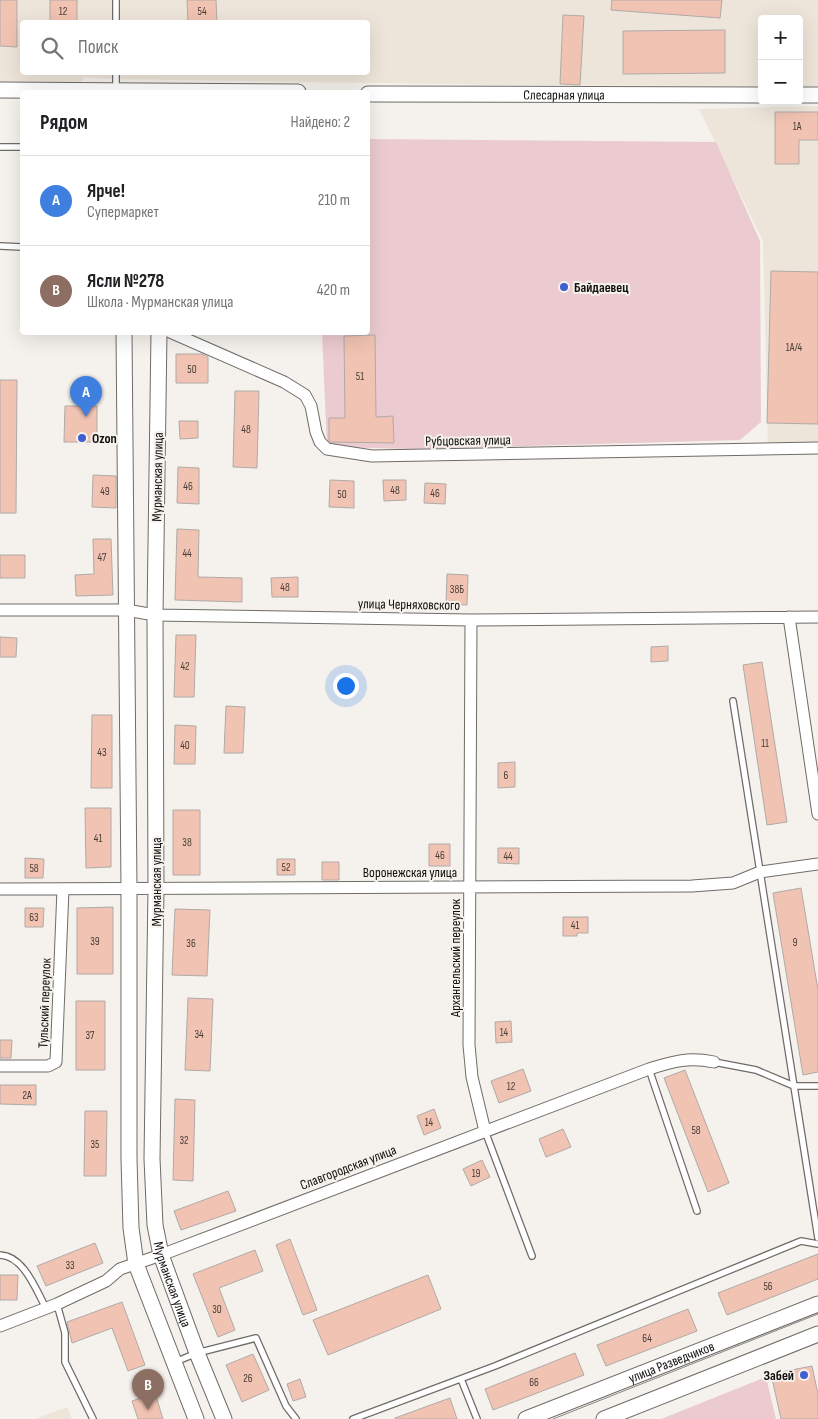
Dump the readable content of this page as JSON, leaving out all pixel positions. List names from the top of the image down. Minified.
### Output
{"streets":{"main road":["Слесарная улица","Мурманская улица","улица Разведчиков"],"street":["Рубцовская улица","улица Черняховского","Воронежская улица","Архангельский переулок","Тульский переулок","Славгородская улица"]},"crossings":[["Мурманская улица","улица Черняховского"],["Мурманская улица","Воронежская улица"],["Мурманская улица","Славгородская улица"],["улица Черняховского","Архангельский переулок"],["Воронежская улица","Архангельский переулок"],["Воронежская улица","Тульский переулок"],["Архангельский переулок","Славгородская улица"]],"places":["Байдаевец","Ozon","Забей"],"house_numbers":["12","54","1А","1А/4","50","51","48","46","48","49","46","50","44","47","48","38Б","42","11","40","43","6","41","38","46","44","52","58","63","41","39","9","36","14","34","37","12","2А","14","58","32","35","19","33","56","30","64","26","66"],"page":{"map_buttons":["+","−"],"search":"Поиск","heading":["Рядом","Найдено: 2"],"list":[{"mark":"A","name":"Ярче!","note":"Супермаркет","value":"210 m"},{"mark":"B","name":"Ясли №278","note":"Школа · Мурманская улица","value":"420 m"}],"pins":["A","B"]}}
